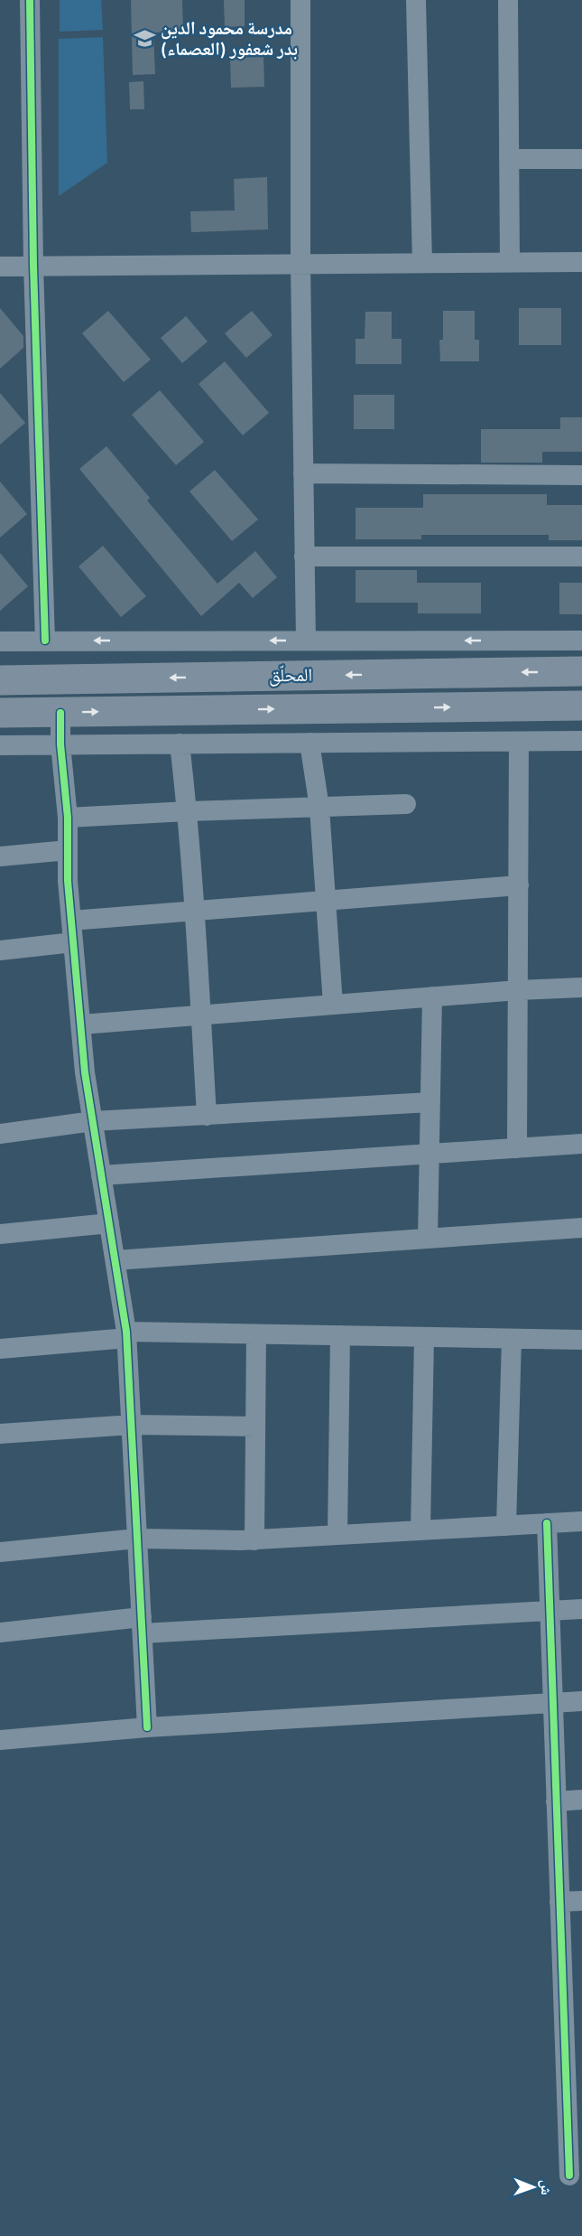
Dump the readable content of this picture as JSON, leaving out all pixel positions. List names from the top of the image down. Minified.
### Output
{"streets":{"highway":["المحلّق"]},"places":{"school or university":["مدرسة محمود الدين بدر شعفور (العصماء)"]},"north":"right"}
